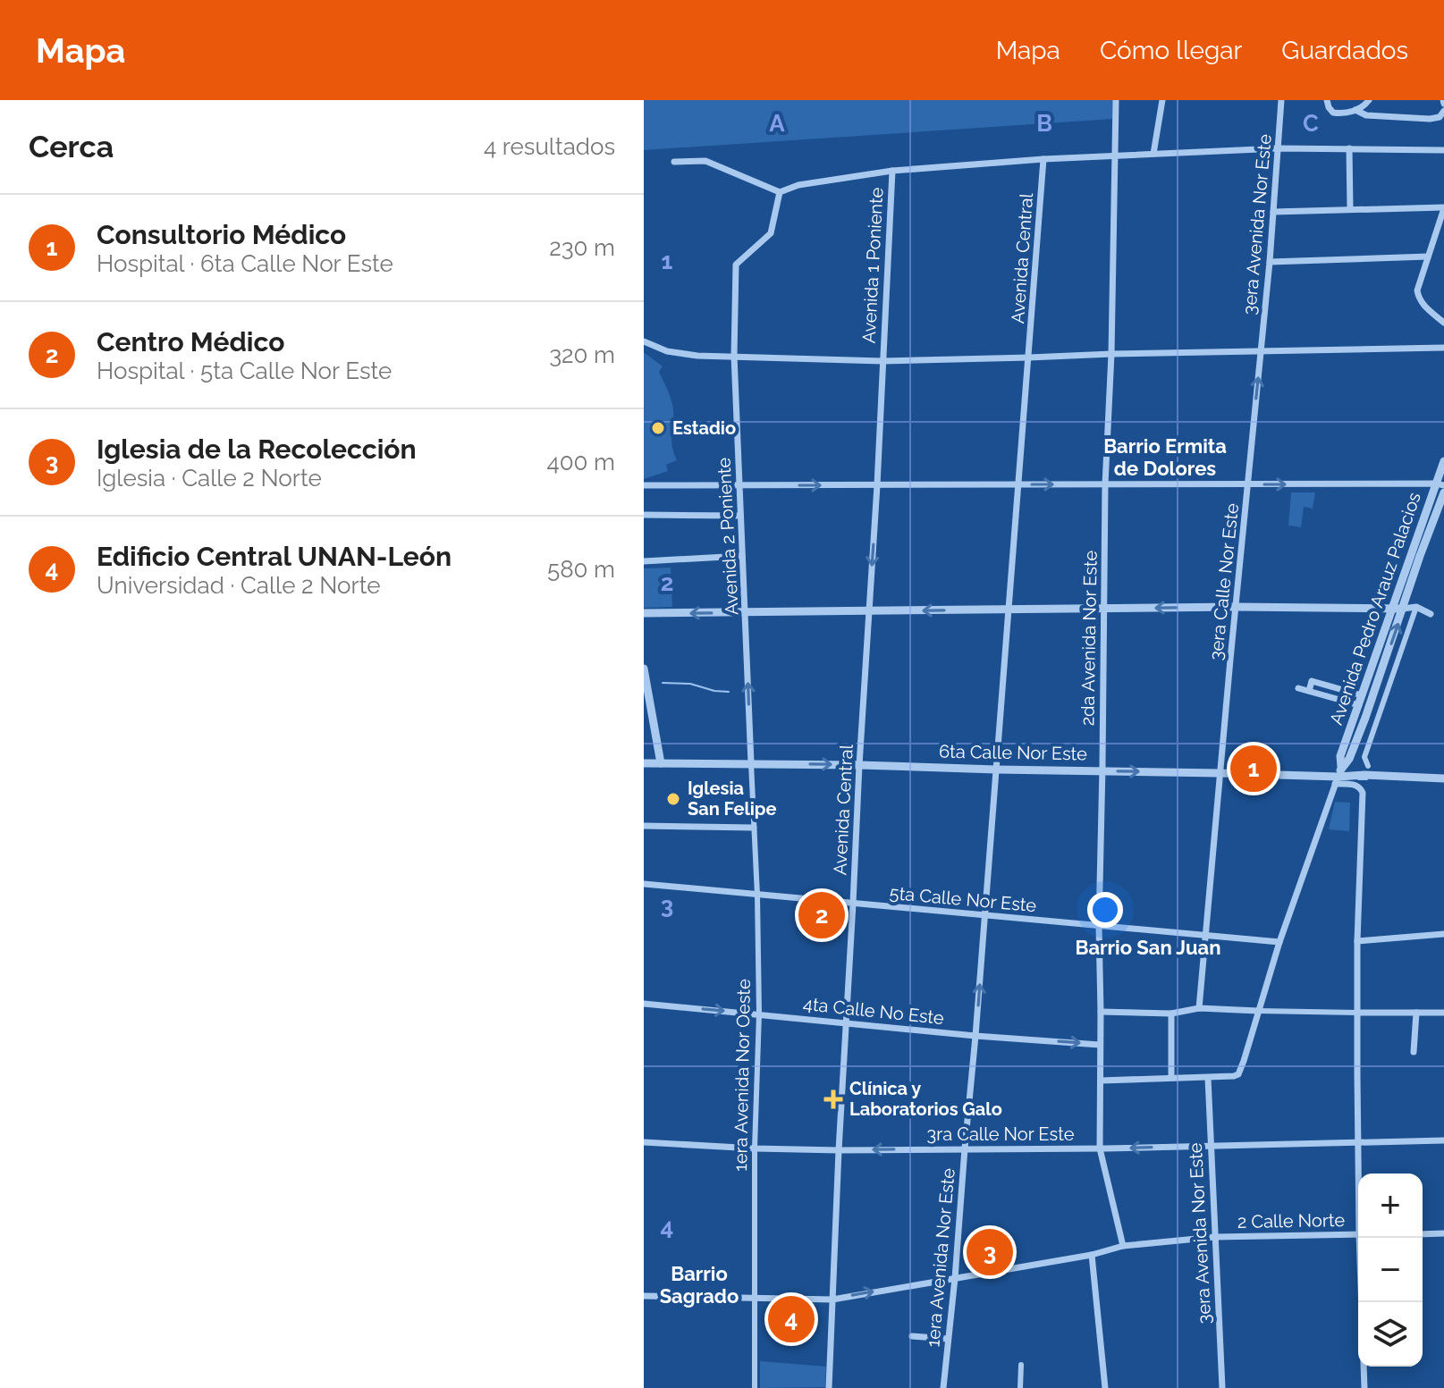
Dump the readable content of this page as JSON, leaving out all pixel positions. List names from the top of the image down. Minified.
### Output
{"streets":{"street":["3era Avenida Nor Este","Avenida Central","Avenida 1 Poniente","Avenida 2 Poniente","3era Calle Nor Este","Avenida Pedro Arauz Palacios","2da Avenida Nor Este","6ta Calle Nor Este","5ta Calle Nor Este","4ta Calle No Este","1era Avenida Nor Oeste","3ra Calle Nor Este","2 Calle Norte","1era Avenida Nor Este"]},"crossings":[["3era Avenida Nor Este","3era Calle Nor Este"],["3era Avenida Nor Este","3ra Calle Nor Este"],["3era Avenida Nor Este","2 Calle Norte"],["Avenida Central","Avenida 1 Poniente"],["Avenida Central","6ta Calle Nor Este"],["Avenida Central","5ta Calle Nor Este"],["Avenida Central","4ta Calle No Este"],["Avenida Central","3ra Calle Nor Este"],["Avenida Central","2 Calle Norte"],["Avenida Central","1era Avenida Nor Este"],["Avenida 2 Poniente","6ta Calle Nor Este"],["Avenida 2 Poniente","1era Avenida Nor Oeste"],["3era Calle Nor Este","6ta Calle Nor Este"],["Avenida Pedro Arauz Palacios","6ta Calle Nor Este"],["2da Avenida Nor Este","6ta Calle Nor Este"],["2da Avenida Nor Este","5ta Calle Nor Este"],["2da Avenida Nor Este","4ta Calle No Este"],["2da Avenida Nor Este","3ra Calle Nor Este"],["2da Avenida Nor Este","2 Calle Norte"],["6ta Calle Nor Este","1era Avenida Nor Oeste"],["5ta Calle Nor Este","1era Avenida Nor Oeste"],["5ta Calle Nor Este","1era Avenida Nor Este"],["4ta Calle No Este","1era Avenida Nor Oeste"],["4ta Calle No Este","1era Avenida Nor Este"],["1era Avenida Nor Oeste","3ra Calle Nor Este"],["1era Avenida Nor Oeste","2 Calle Norte"],["3ra Calle Nor Este","1era Avenida Nor Este"],["2 Calle Norte","1era Avenida Nor Este"]],"one_way":["4ta Calle No Este"],"districts":["Barrio Ermita de Dolores","Barrio San Juan","Barrio Sagrado"],"places":{"other":["Estadio","Iglesia San Felipe"],"health":["Clínica y Laboratorios Galo"]},"page":{"header":"Mapa","nav":["Mapa","Cómo llegar","Guardados"],"heading":["Cerca","4 resultados"],"list":[{"mark":"1","name":"Consultorio Médico","note":"Hospital · 6ta Calle Nor Este","value":"230 m"},{"mark":"2","name":"Centro Médico","note":"Hospital · 5ta Calle Nor Este","value":"320 m"},{"mark":"3","name":"Iglesia de la Recolección","note":"Iglesia · Calle 2 Norte","value":"400 m"},{"mark":"4","name":"Edificio Central UNAN-León","note":"Universidad · Calle 2 Norte","value":"580 m"}],"pins":["1","2","3","4"],"map_buttons":["+","−"]},"grid":{"columns":["A","B","C"],"rows":["1","2","3","4"]}}
